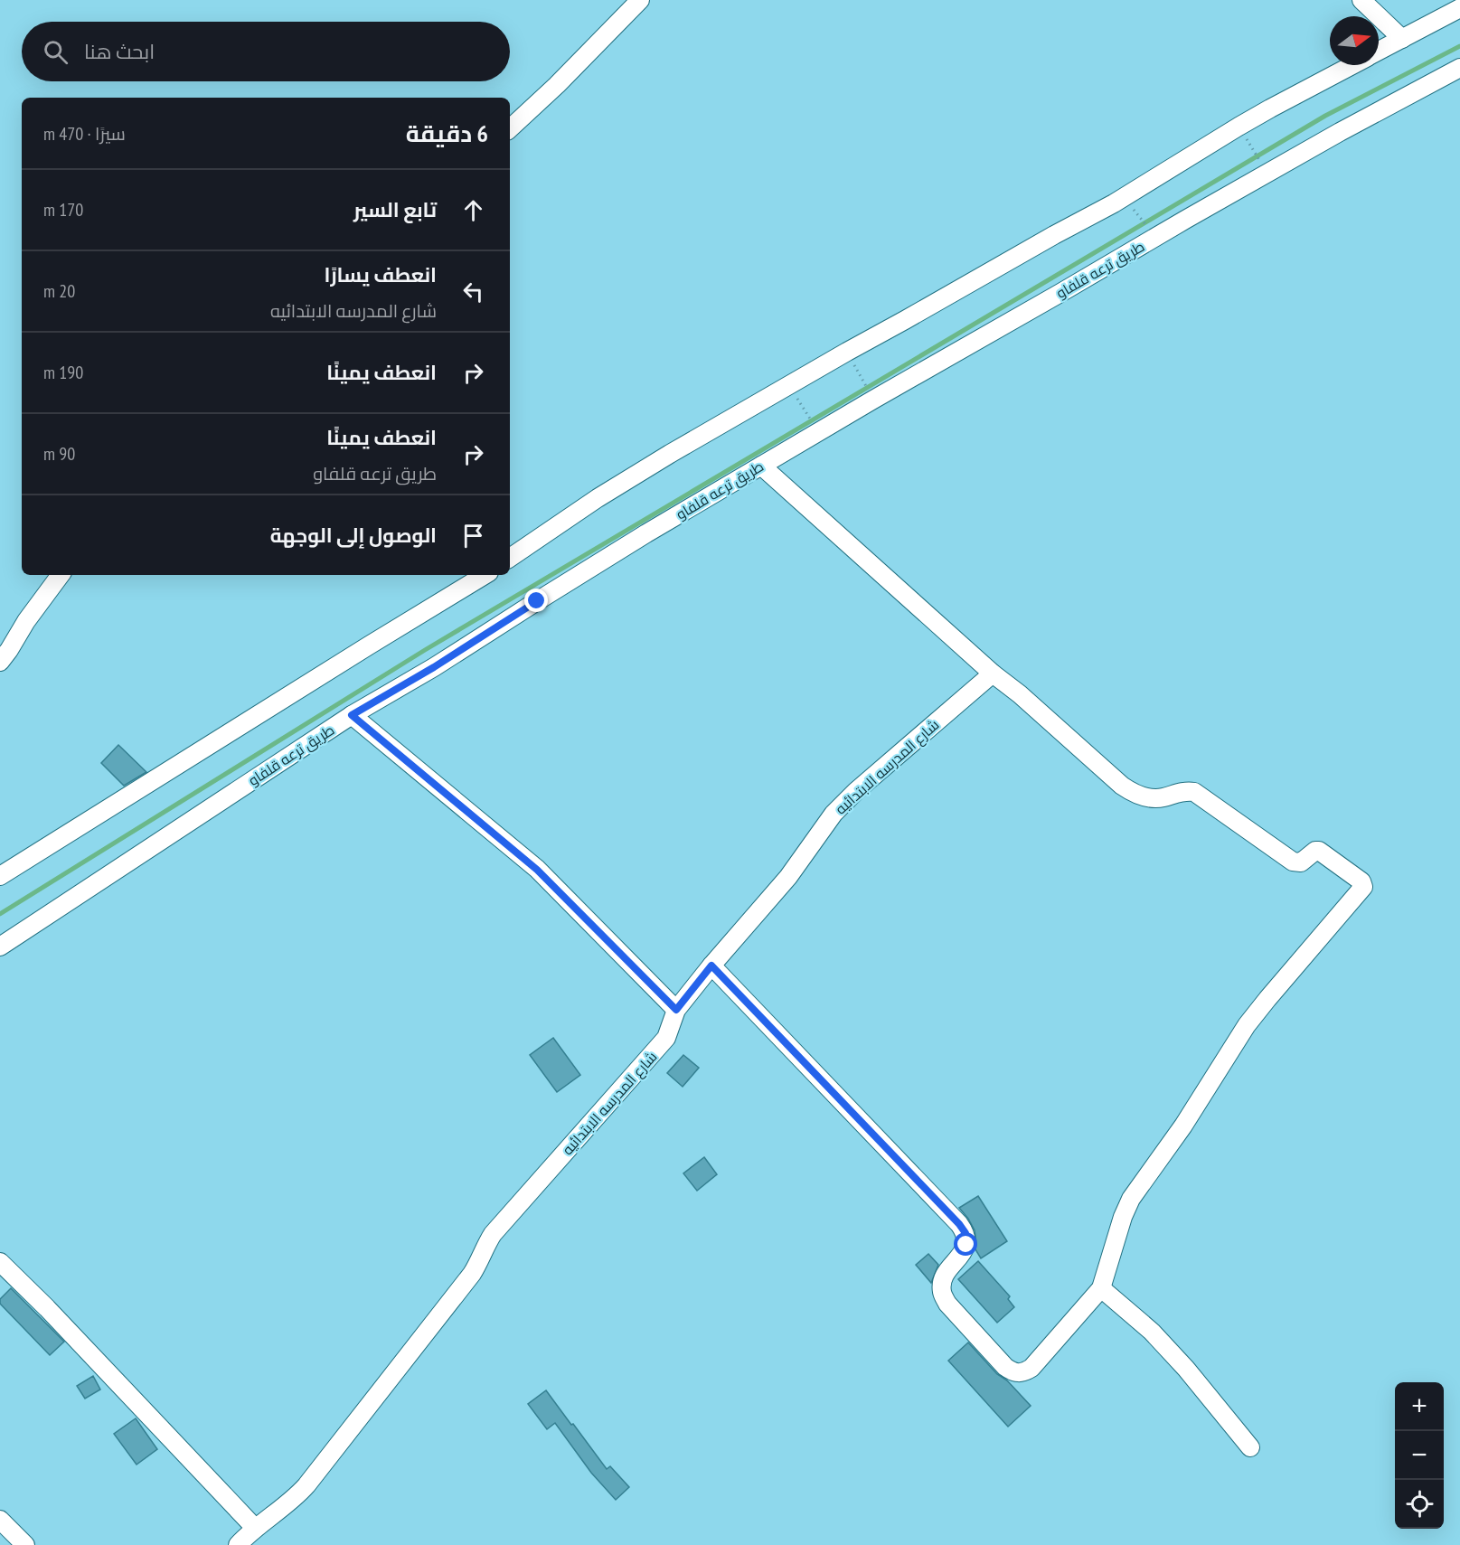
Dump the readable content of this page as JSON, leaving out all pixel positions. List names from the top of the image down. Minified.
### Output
{"streets":{"street":["طريق ترعه قلفاو","شارع المدرسه الابتدائيه"]},"north":"right","page":{"search":"ابحث هنا","heading":["6 دقيقة","سيرًا · 470 m"],"list":[["تابع السير","170 m"],["انعطف يسارًا","شارع المدرسه الابتدائيه","20 m"],["انعطف يمينًا","190 m"],["انعطف يمينًا","طريق ترعه قلفاو","90 m"],"الوصول إلى الوجهة"],"map_buttons":["+","−"]}}
